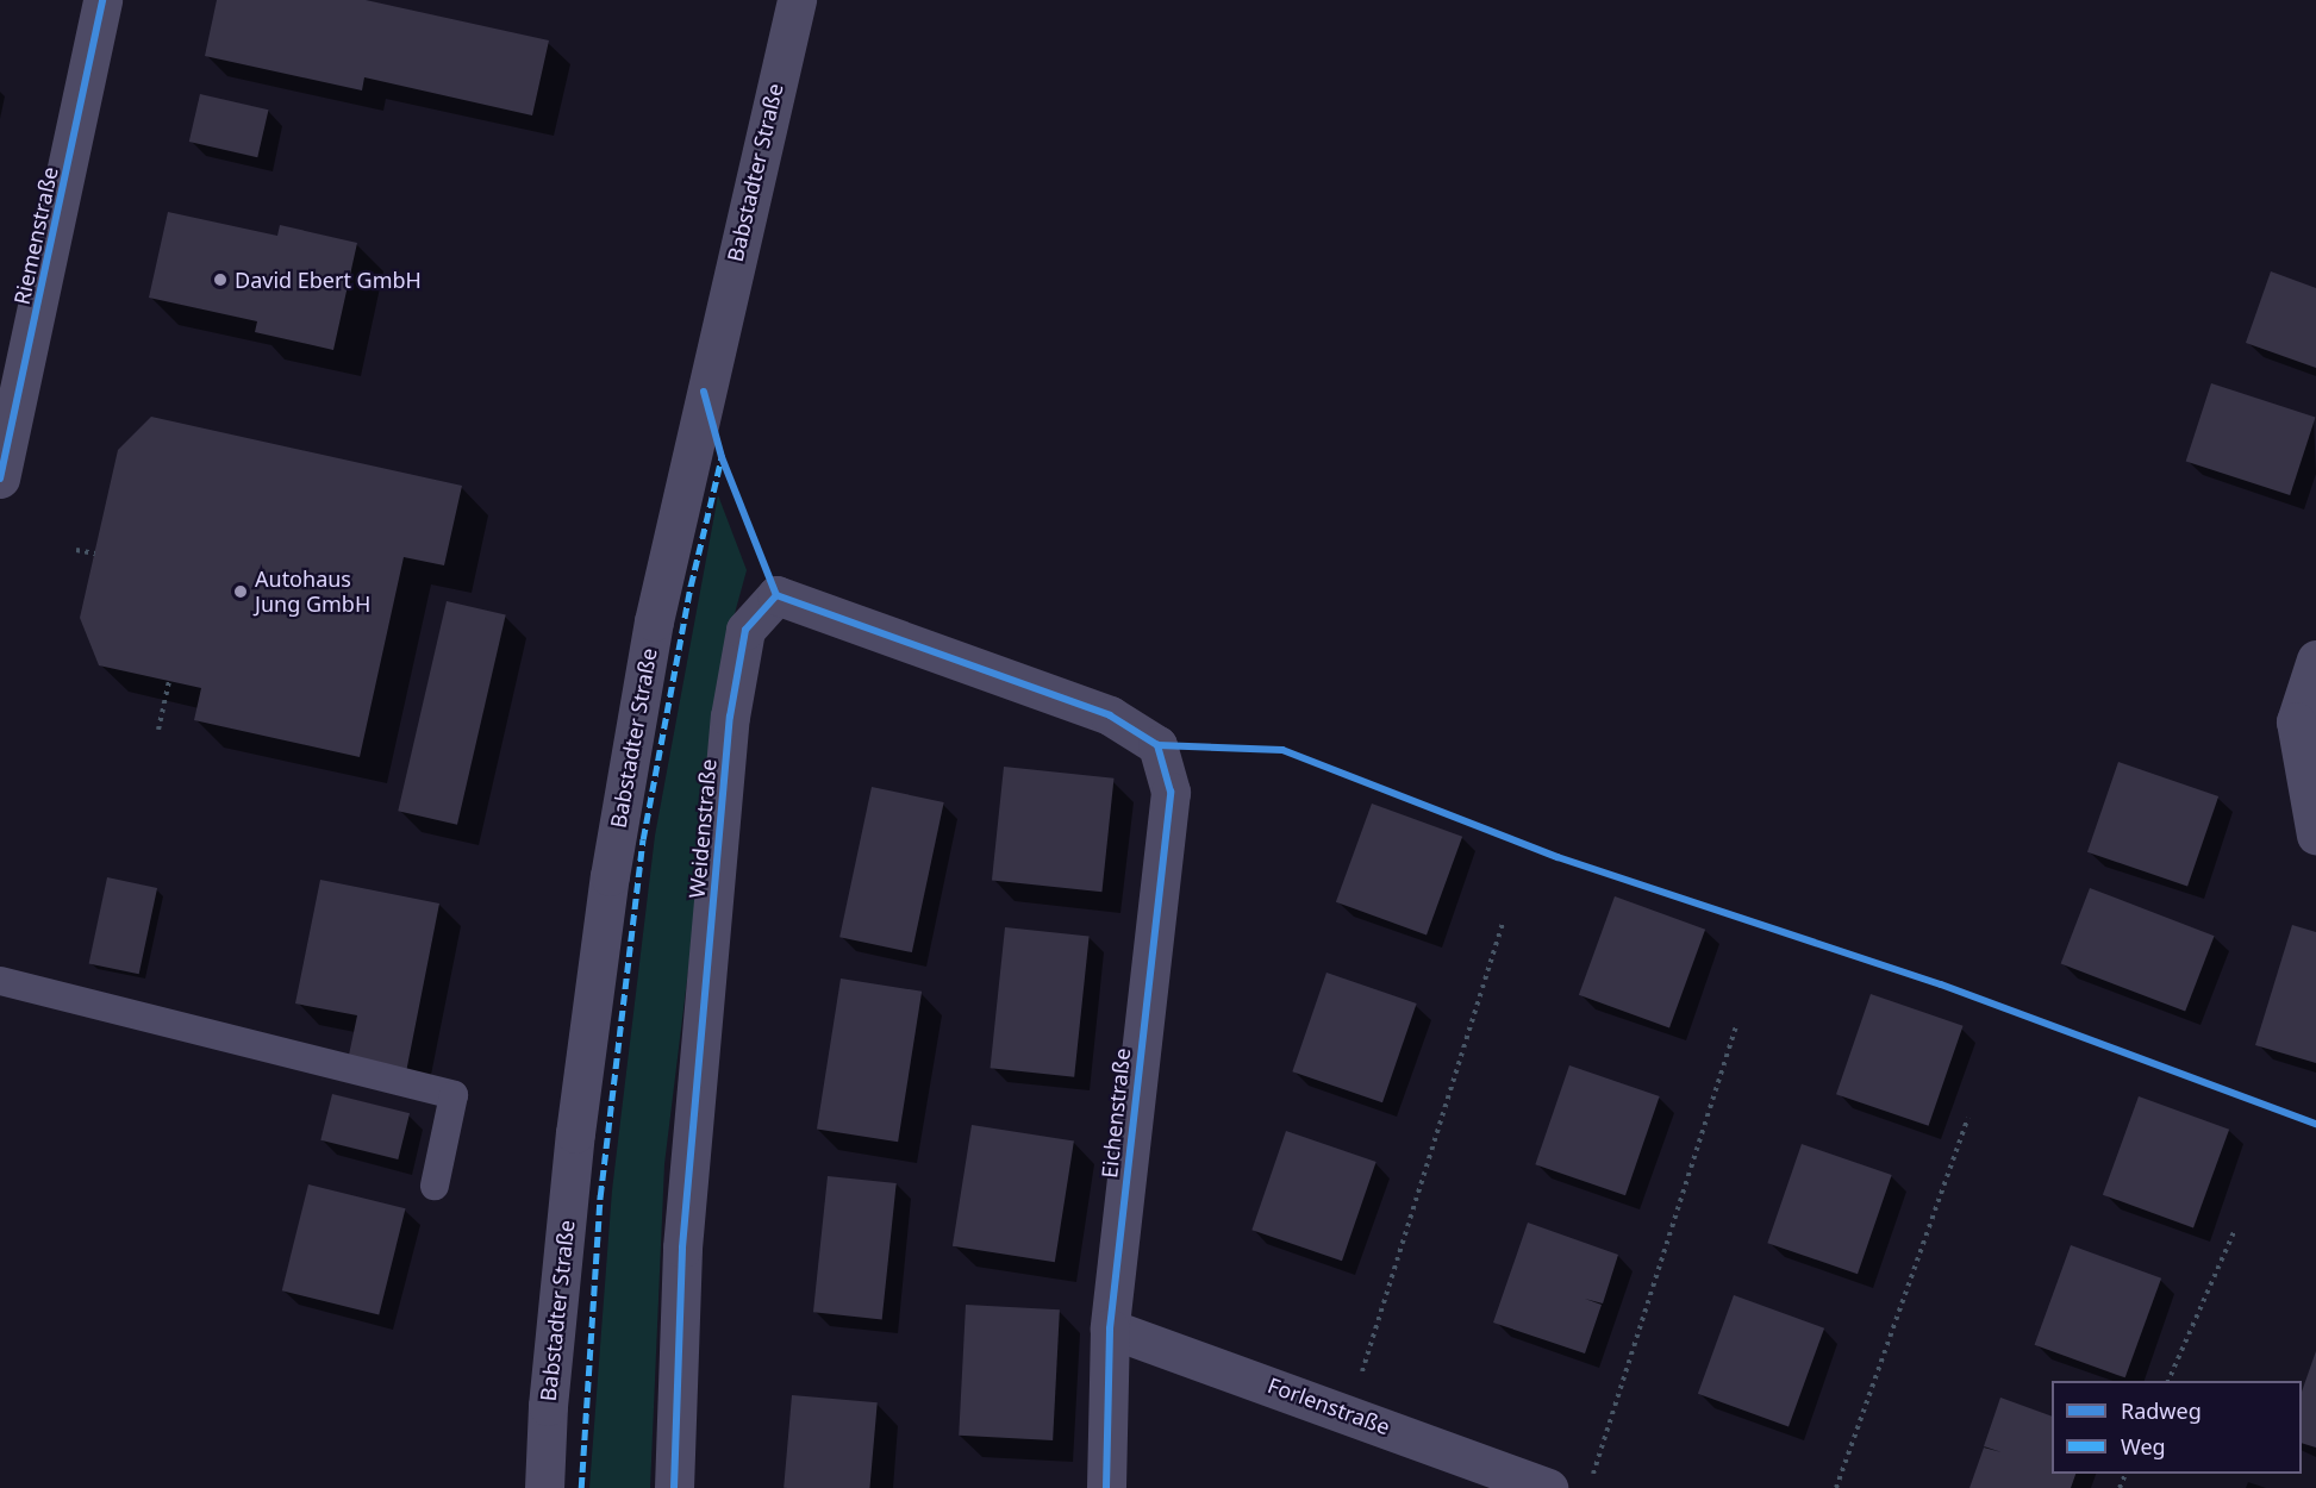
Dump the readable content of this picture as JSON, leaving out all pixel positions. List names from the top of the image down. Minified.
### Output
{"streets":{"street":["Babstadter Straße","Riemenstraße","Weidenstraße","Eichenstraße","Forlenstraße"]},"crossings":[["Weidenstraße","Eichenstraße"],["Eichenstraße","Forlenstraße"]],"places":["David Ebert GmbH","Autohaus Jung GmbH"],"legend":["Radweg","Weg"]}
